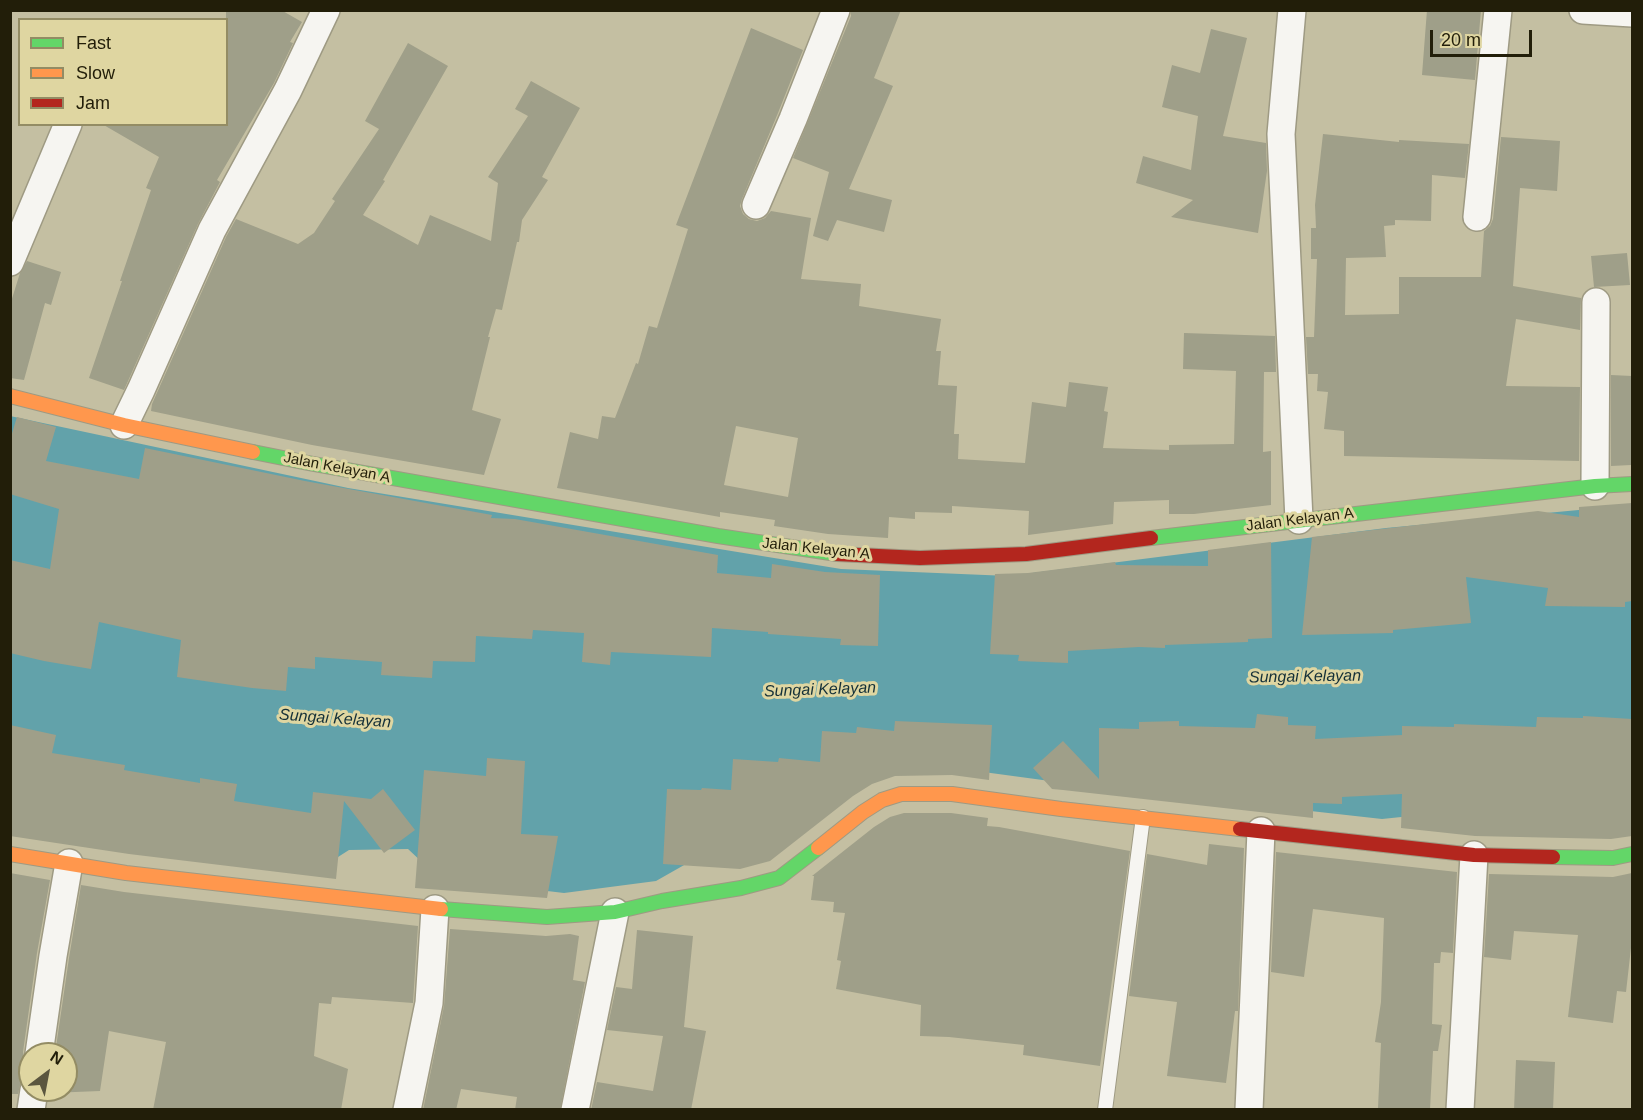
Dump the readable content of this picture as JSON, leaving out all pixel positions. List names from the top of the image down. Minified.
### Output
{"streets":{"street":["Jalan Kelayan A"]},"water":["Sungai Kelayan"],"legend":["Fast","Slow","Jam"],"scale_bar":"20 m","north":"top right"}
